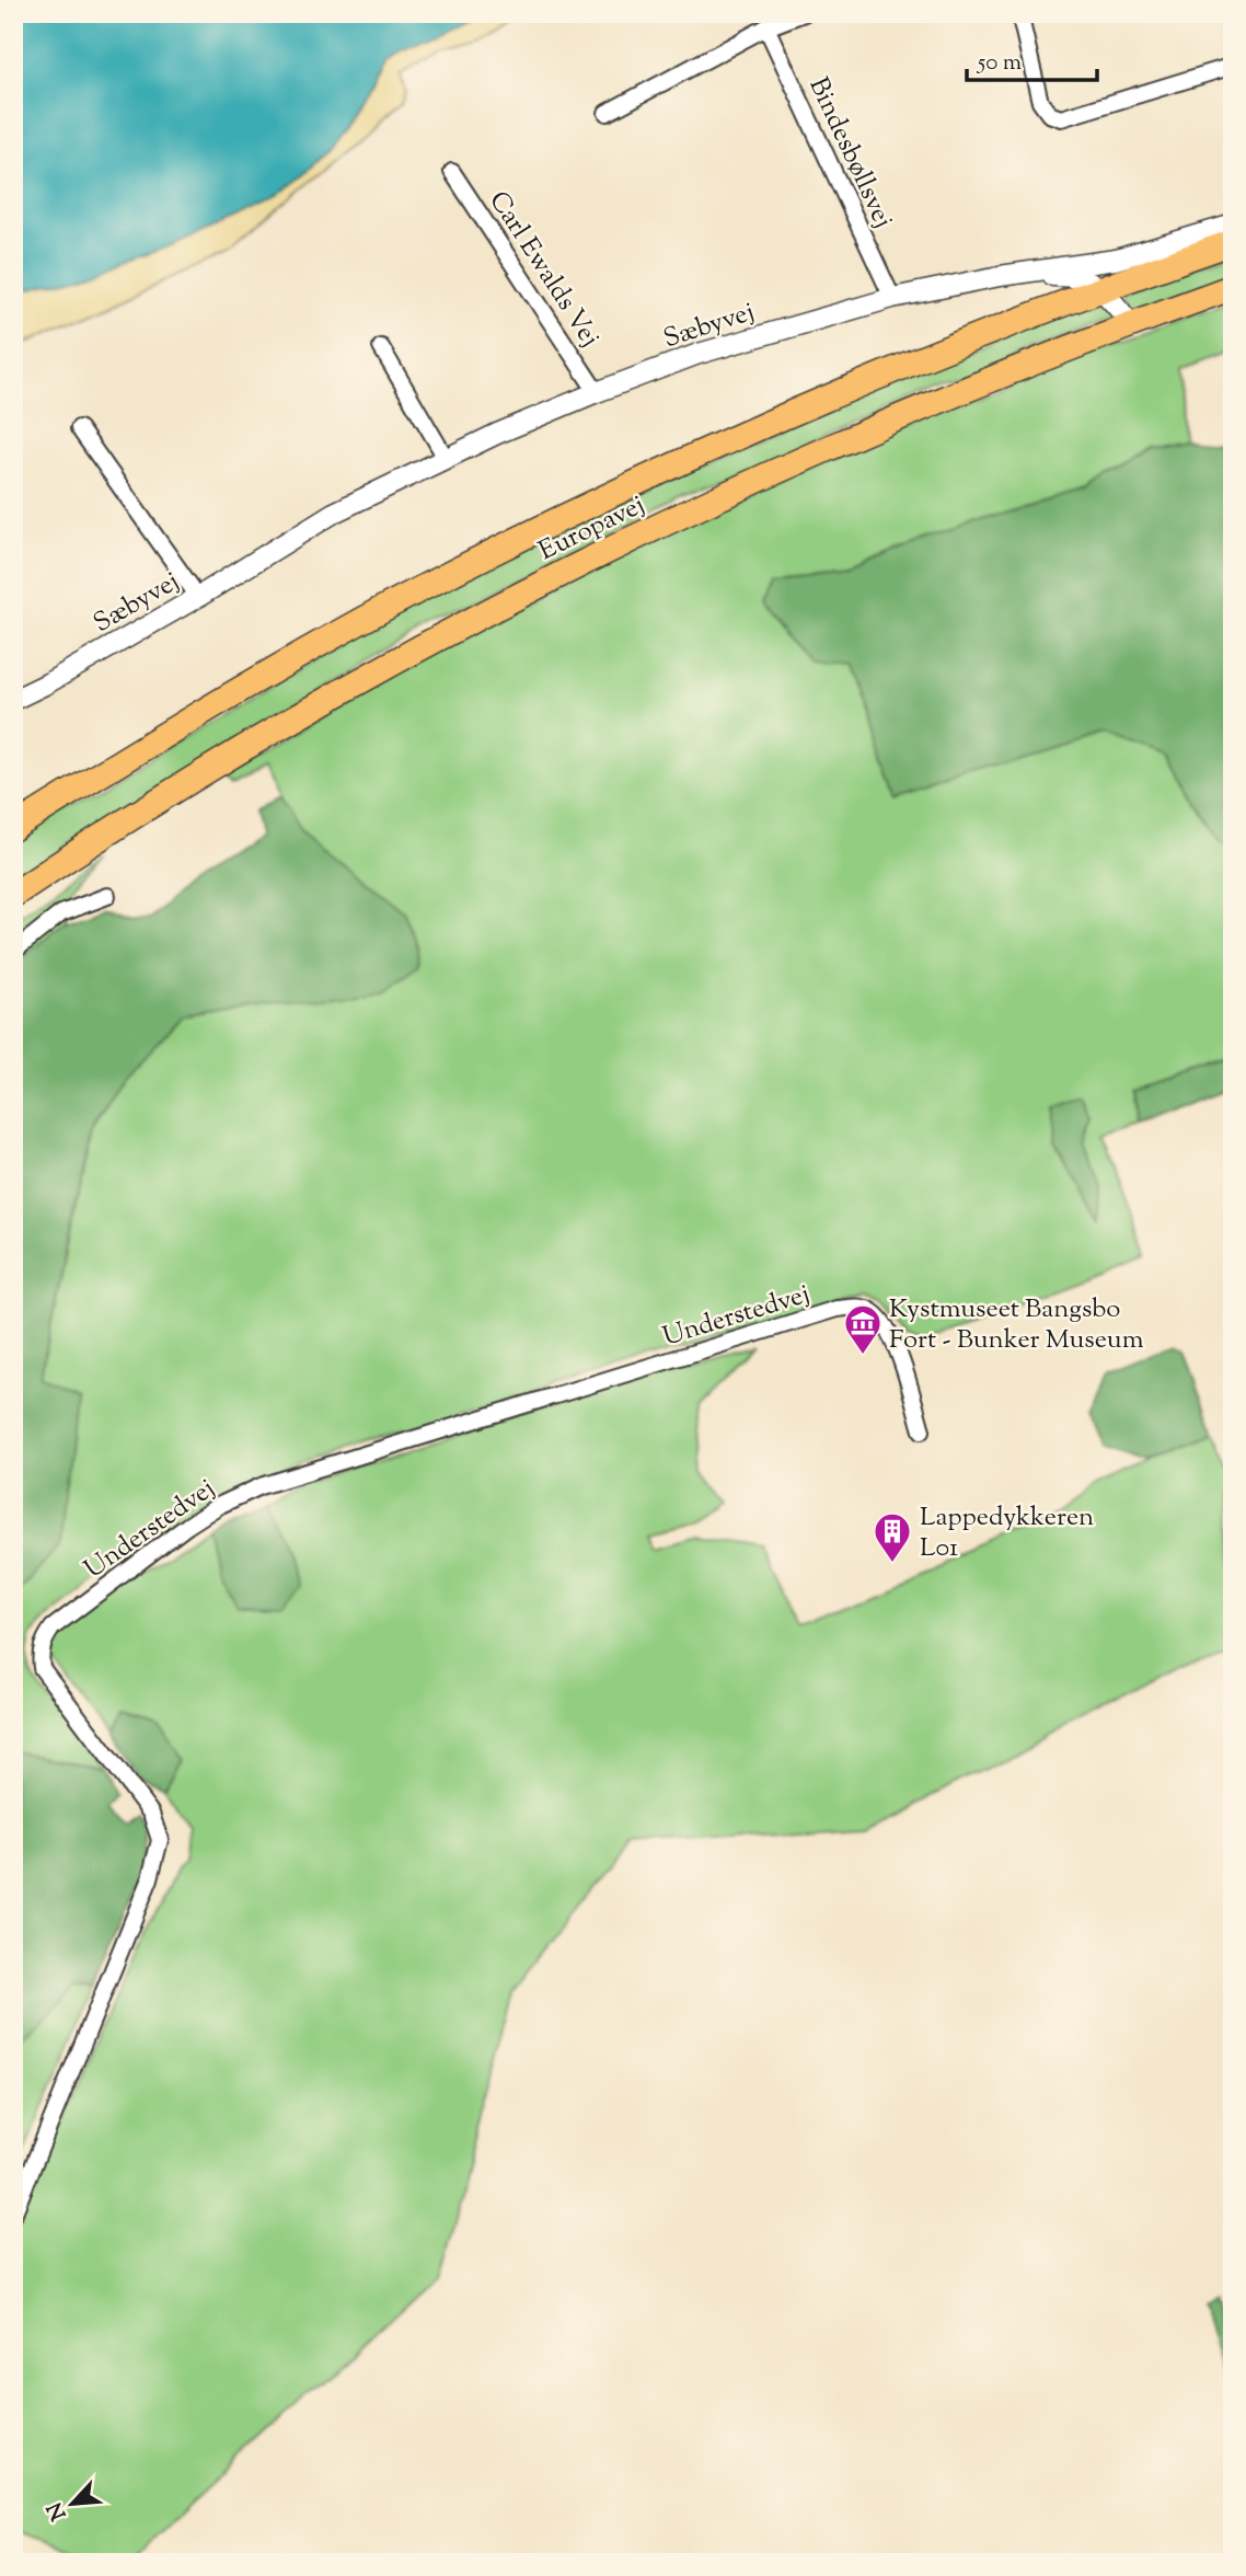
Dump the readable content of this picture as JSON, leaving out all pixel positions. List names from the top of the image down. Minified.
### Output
{"streets":{"main road":["Europavej"],"street":["Bindesbøllsvej","Carl Ewalds Vej","Sæbyvej","Understedvej"]},"crossings":[["Bindesbøllsvej","Sæbyvej"],["Carl Ewalds Vej","Sæbyvej"],["Sæbyvej","Europavej"]],"places":{"museum":["Kystmuseet Bangsbo Fort - Bunker Museum"],"building":["Lappedykkeren L01"]},"scale_bar":"50 m","north":"bottom left"}
